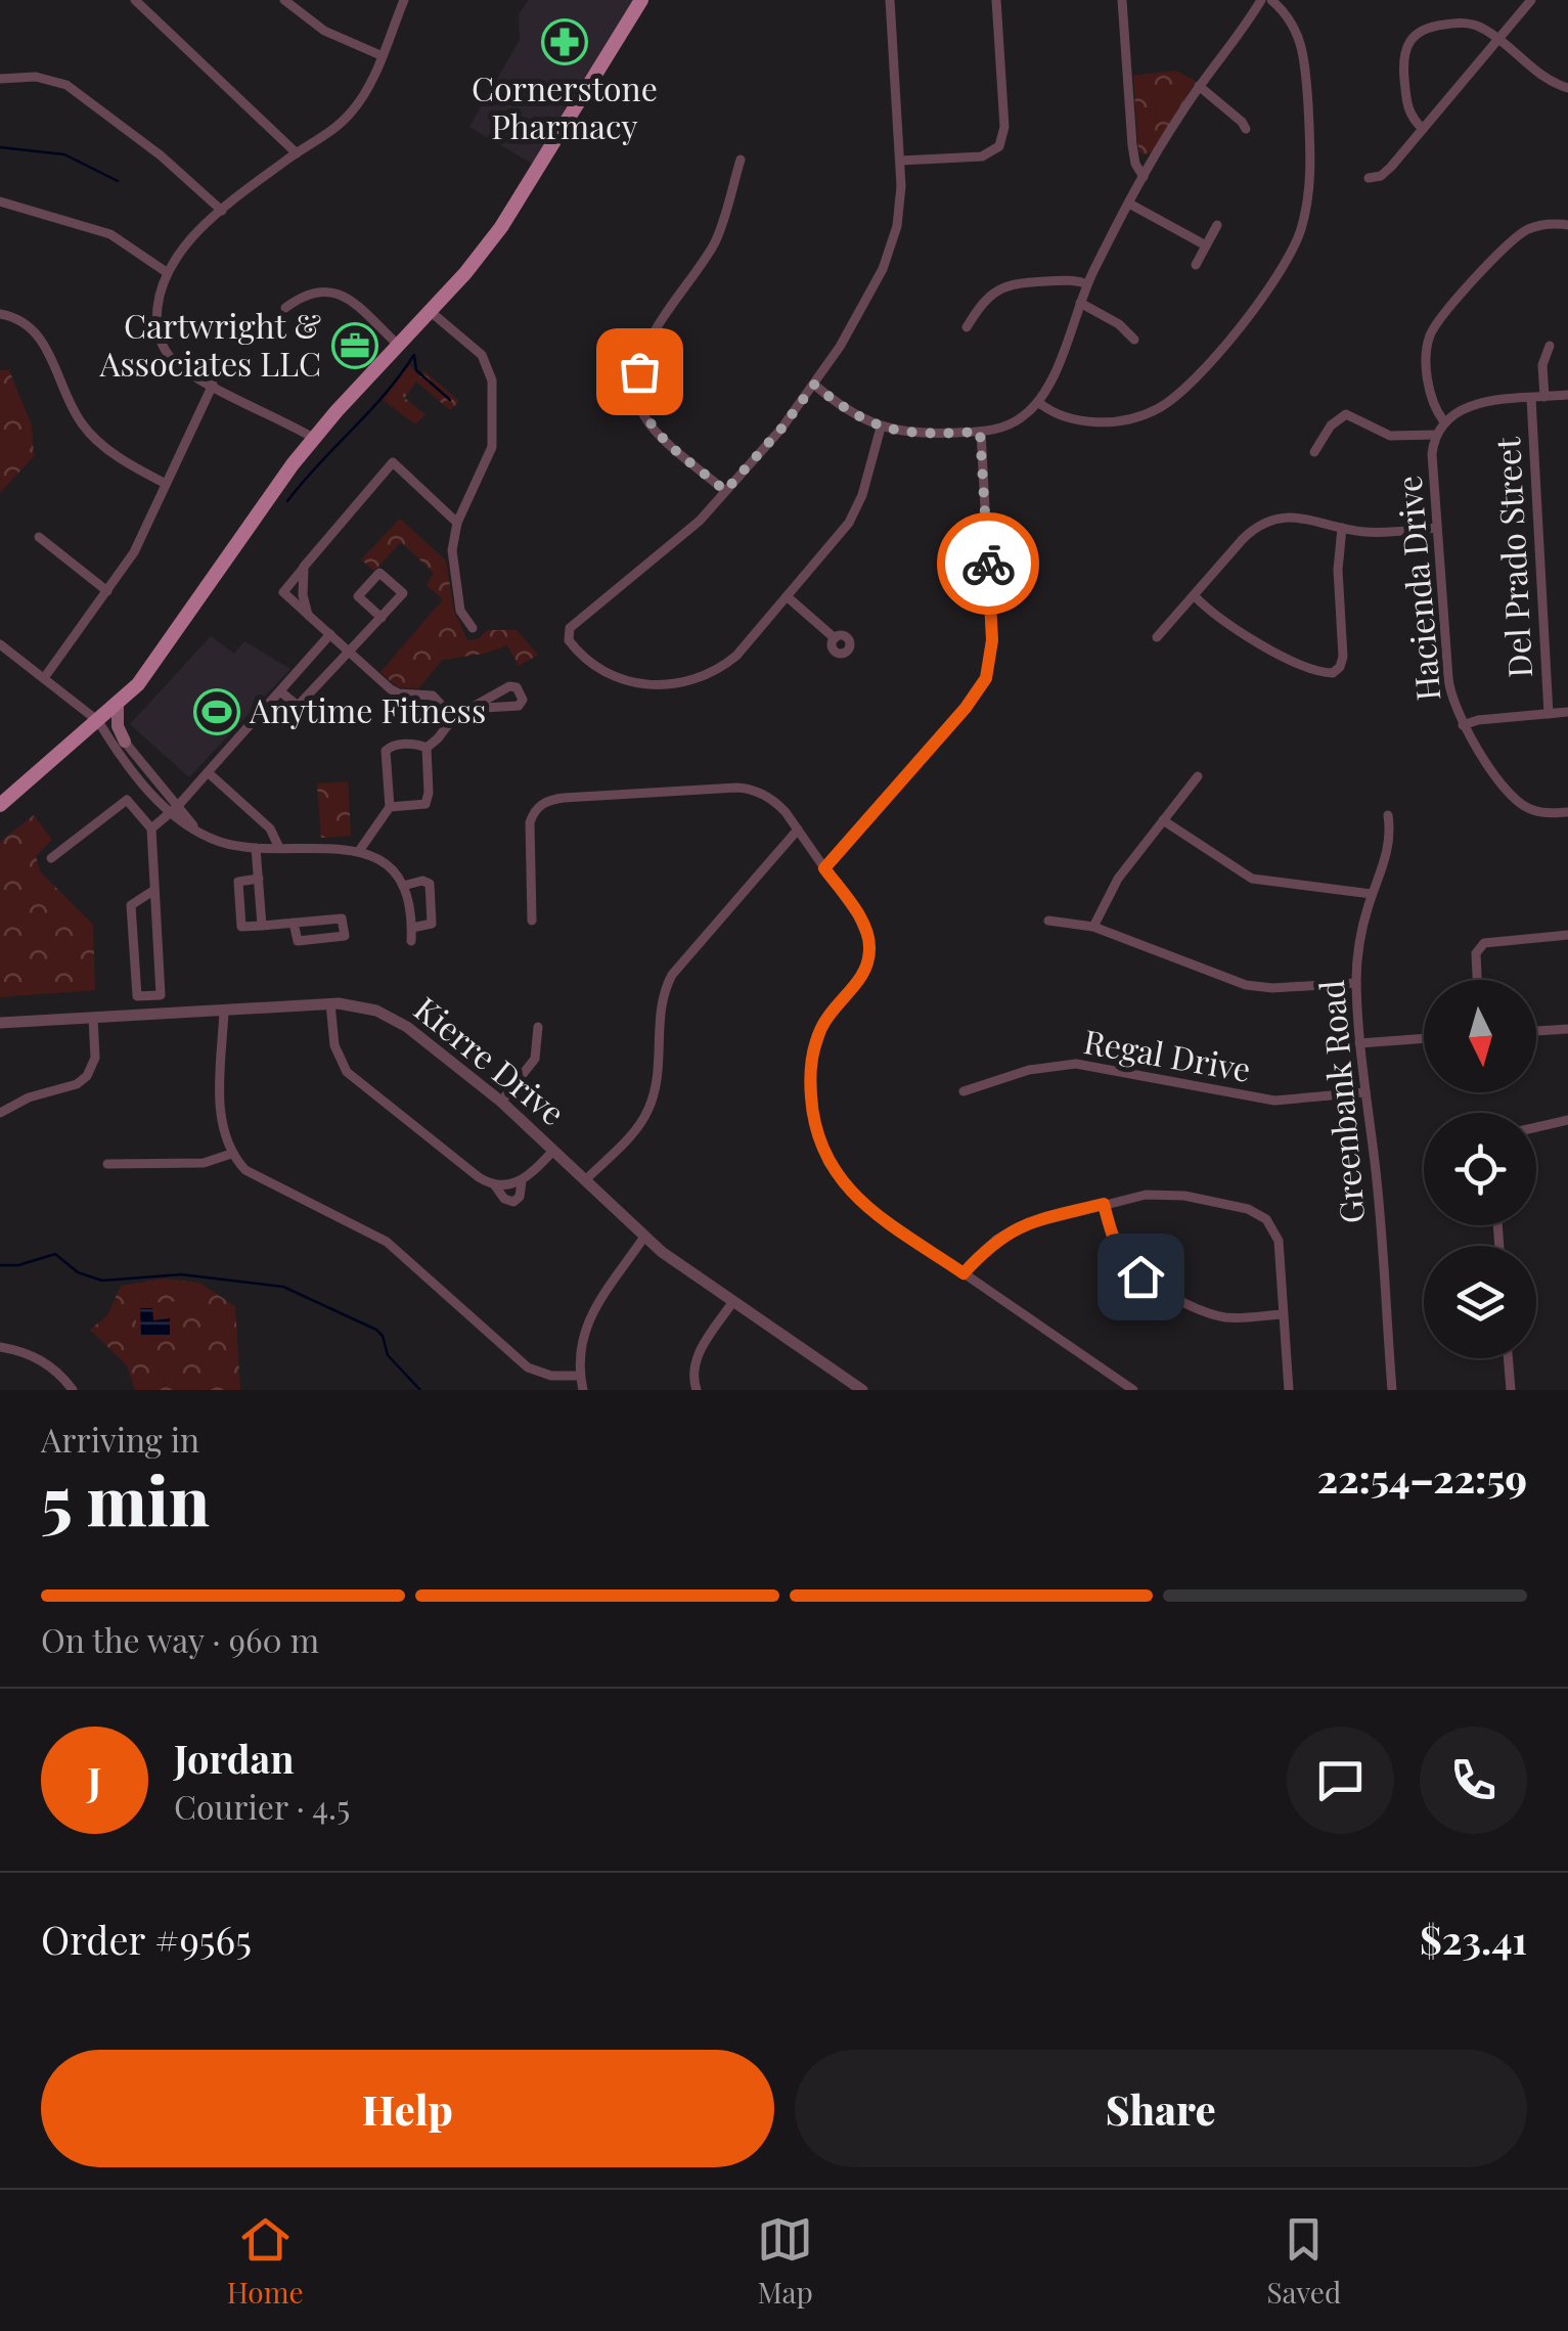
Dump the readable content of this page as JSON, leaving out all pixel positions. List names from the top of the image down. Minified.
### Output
{"streets":{"street":["Del Prado Street","Hacienda Drive","Regal Drive","Kierre Drive","Greenbank Road"]},"crossings":[["Regal Drive","Greenbank Road"]],"places":{"pharmacy":["Cornerstone Pharmacy"],"office":["Cartwright & Associates LLC"],"sports":["Anytime Fitness"]},"north":"bottom","page":{"heading":["5 min","Arriving in","22:54–22:59"],"panel":["Jordan","Courier · 4.5","Order #9565","$23.41"],"bar":"On the way · 960 m","round":"J","buttons":["Help","Share"],"tabs":["Home","Map","Saved"]}}
